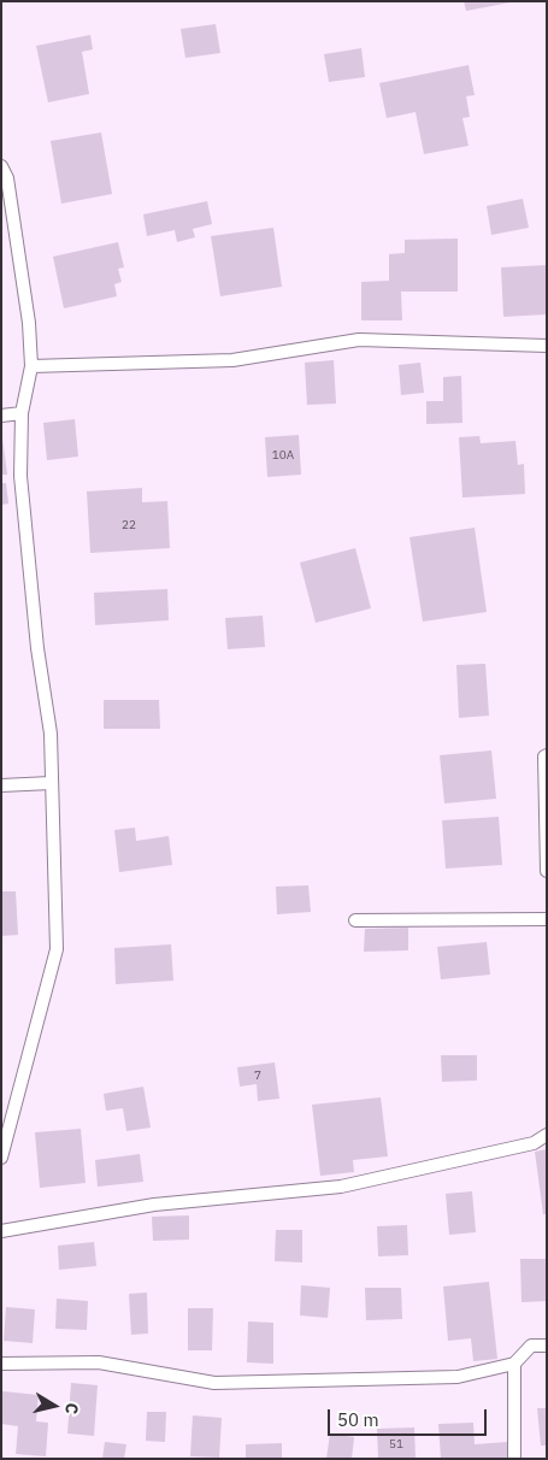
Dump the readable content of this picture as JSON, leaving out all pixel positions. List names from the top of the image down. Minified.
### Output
{"house_numbers":["10А","22","7","51"],"scale_bar":"50 m","north":"right"}
